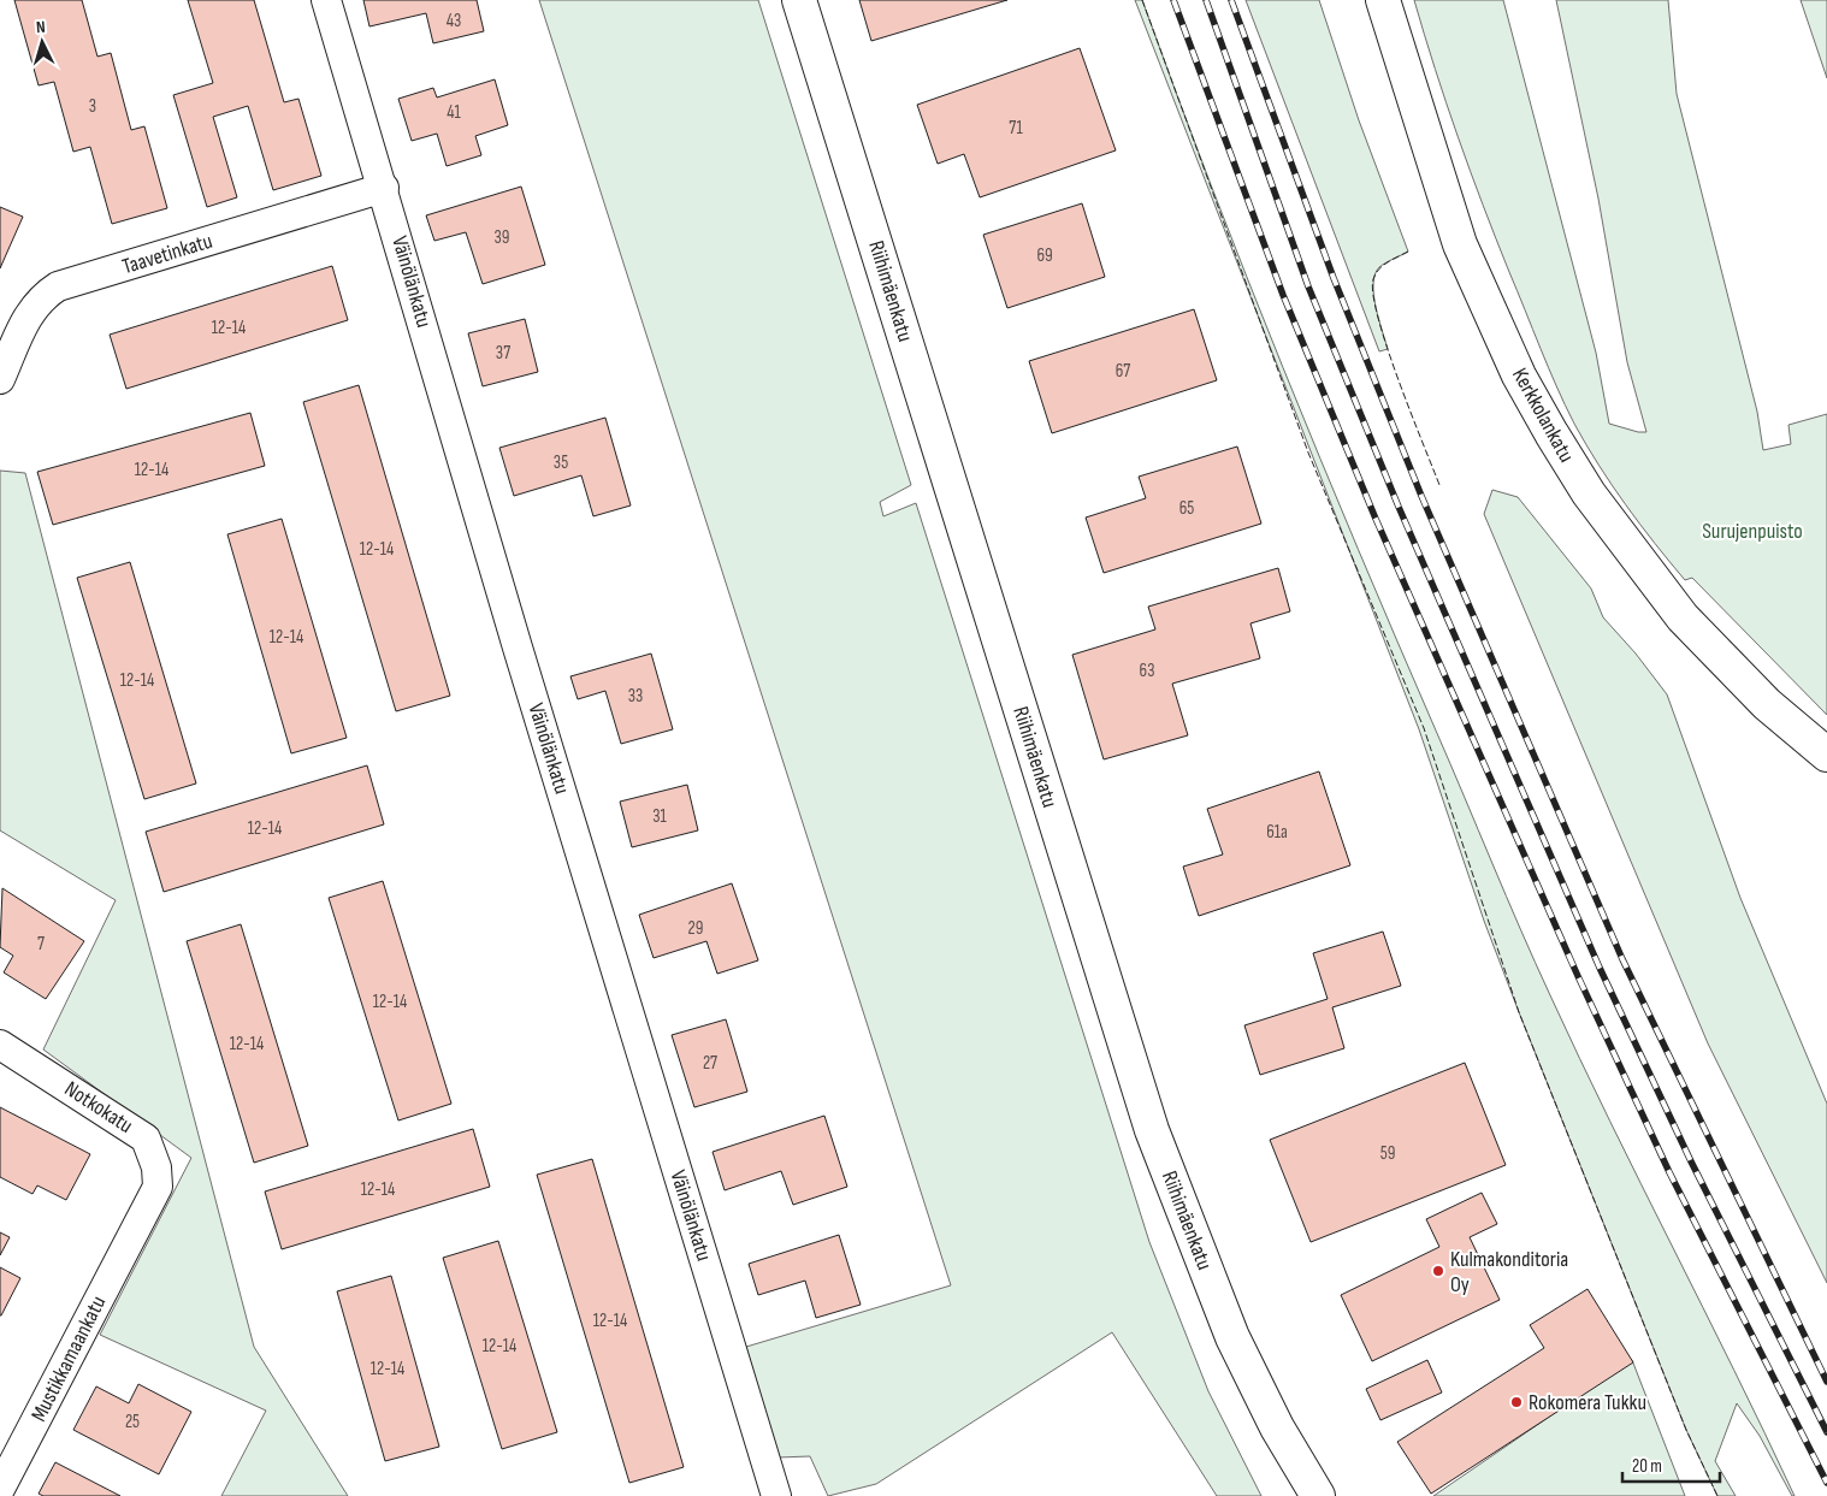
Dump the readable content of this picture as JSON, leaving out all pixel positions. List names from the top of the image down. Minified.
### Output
{"streets":{"street":["Taavetinkatu","Väinölänkatu","Riihimäenkatu","Kerkkolankatu","Notkokatu","Mustikkamaankatu"]},"crossings":[["Taavetinkatu","Väinölänkatu"],["Notkokatu","Mustikkamaankatu"]],"parks":["Surujenpuisto"],"places":["Kulmakonditoria Oy","Rokomera Tukku"],"house_numbers":["43","3","41","71","39","69","12-14","37","67","35","12-14","65","12-14","12-14","63","12-14","33","31","12-14","61a","29","7","12-14","12-14","27","59","12-14","12-14","12-14","12-14","25"],"scale_bar":"20 m","north":"top"}
